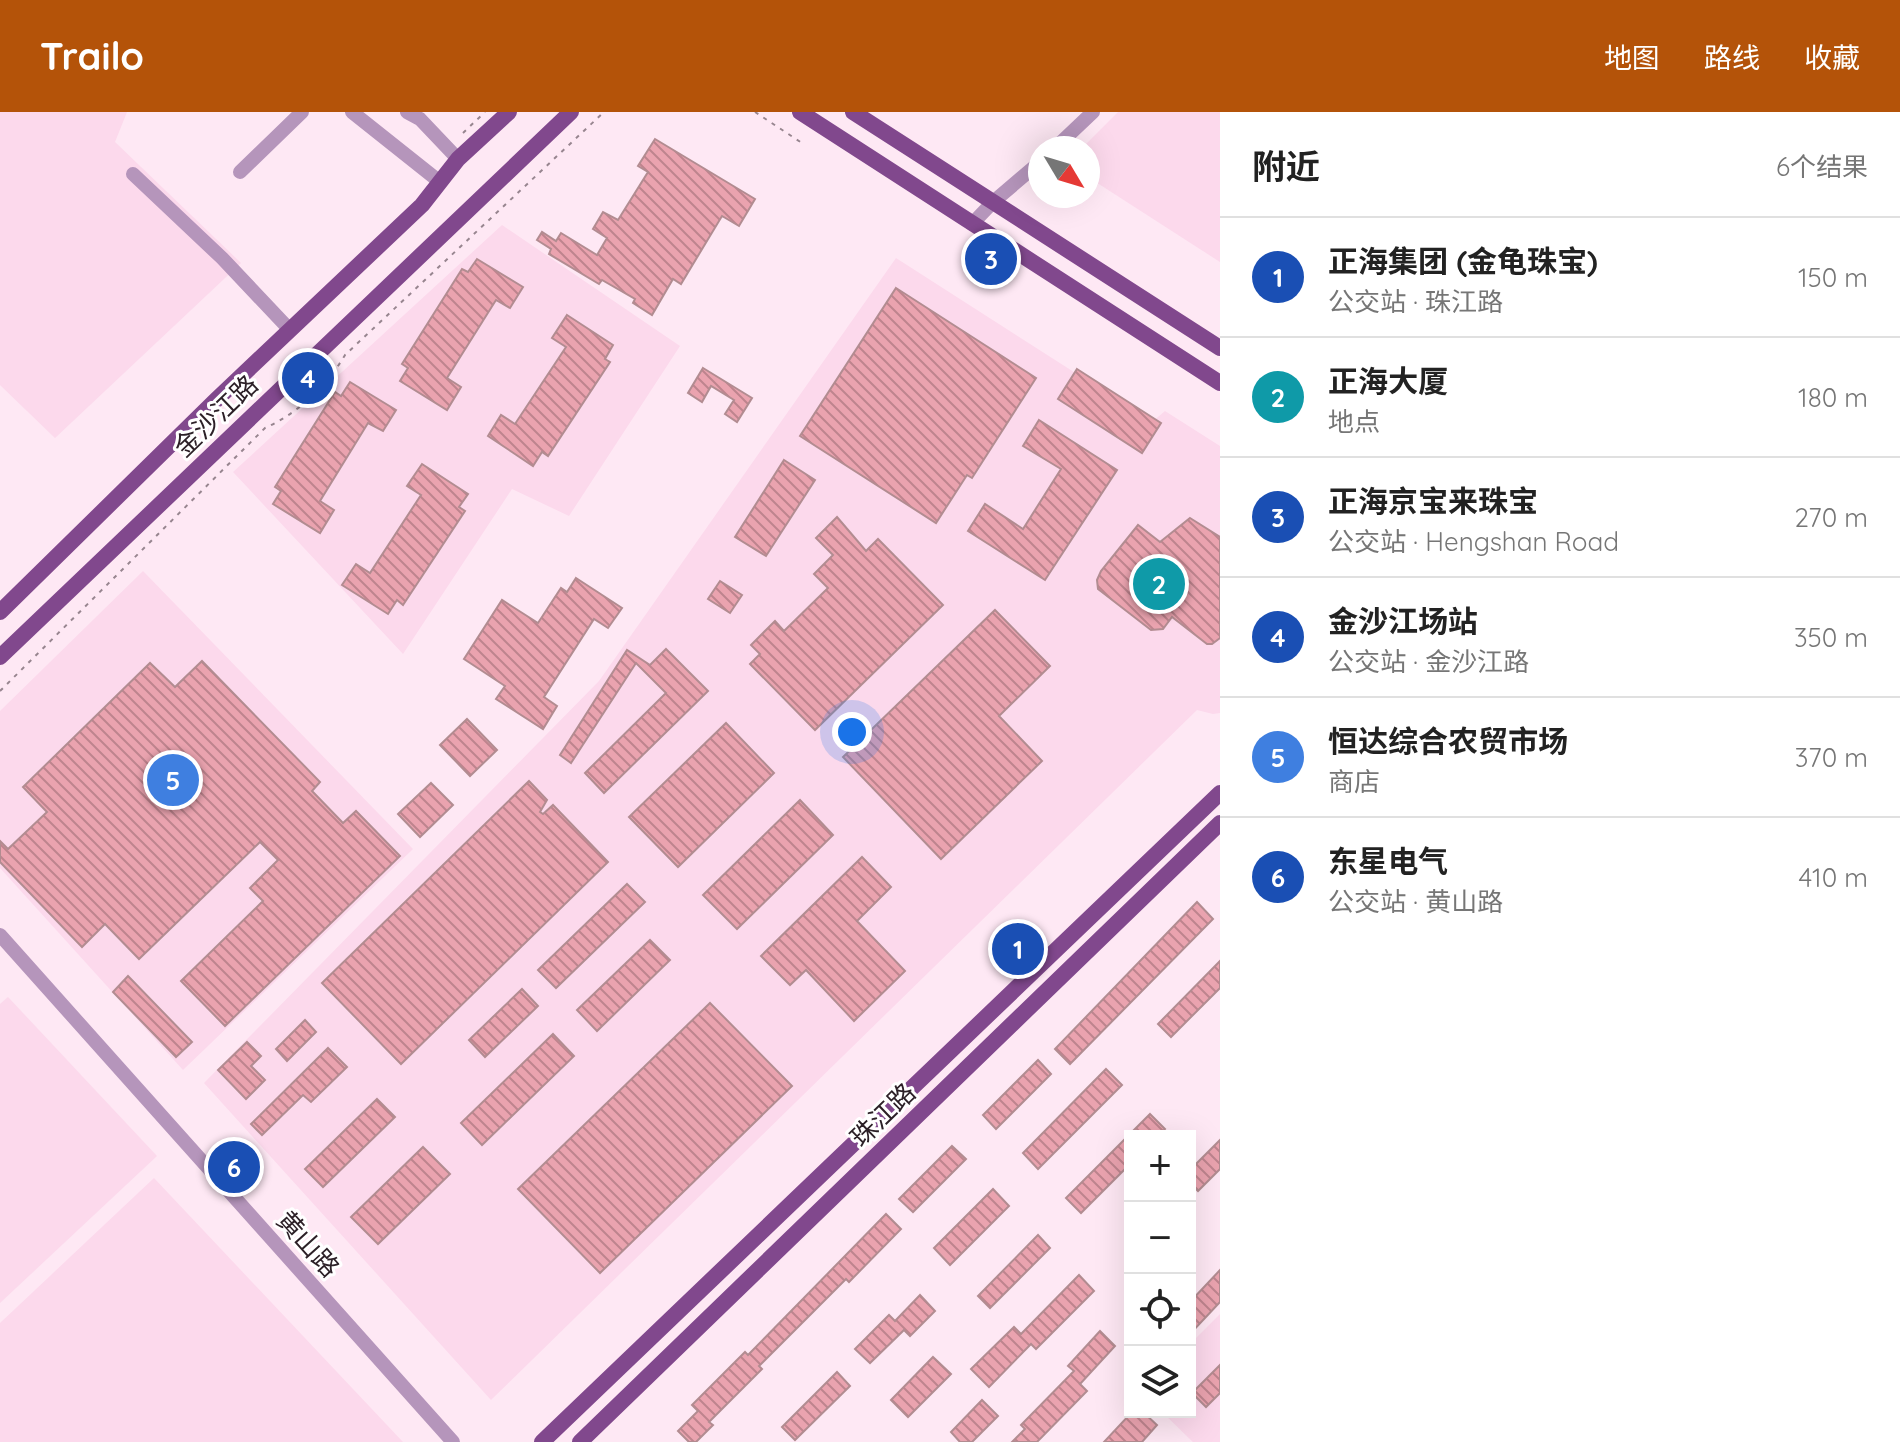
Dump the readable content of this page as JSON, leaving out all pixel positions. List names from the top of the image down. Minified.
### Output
{"streets":{"main road":["金沙江路","珠江路"],"street":["黄山路"]},"north":"bottom right","page":{"header":"Trailo","nav":["地图","路线","收藏"],"heading":["附近","6个结果"],"list":[{"mark":"1","name":"正海集团 (金龟珠宝)","note":"公交站 · 珠江路","value":"150 m"},{"mark":"2","name":"正海大厦","note":"地点","value":"180 m"},{"mark":"3","name":"正海京宝来珠宝","note":"公交站 · Hengshan Road","value":"270 m"},{"mark":"4","name":"金沙江场站","note":"公交站 · 金沙江路","value":"350 m"},{"mark":"5","name":"恒达综合农贸市场","note":"商店","value":"370 m"},{"mark":"6","name":"东星电气","note":"公交站 · 黄山路","value":"410 m"}],"pins":["3","4","2","5","1","6"],"map_buttons":["+","−"]}}
